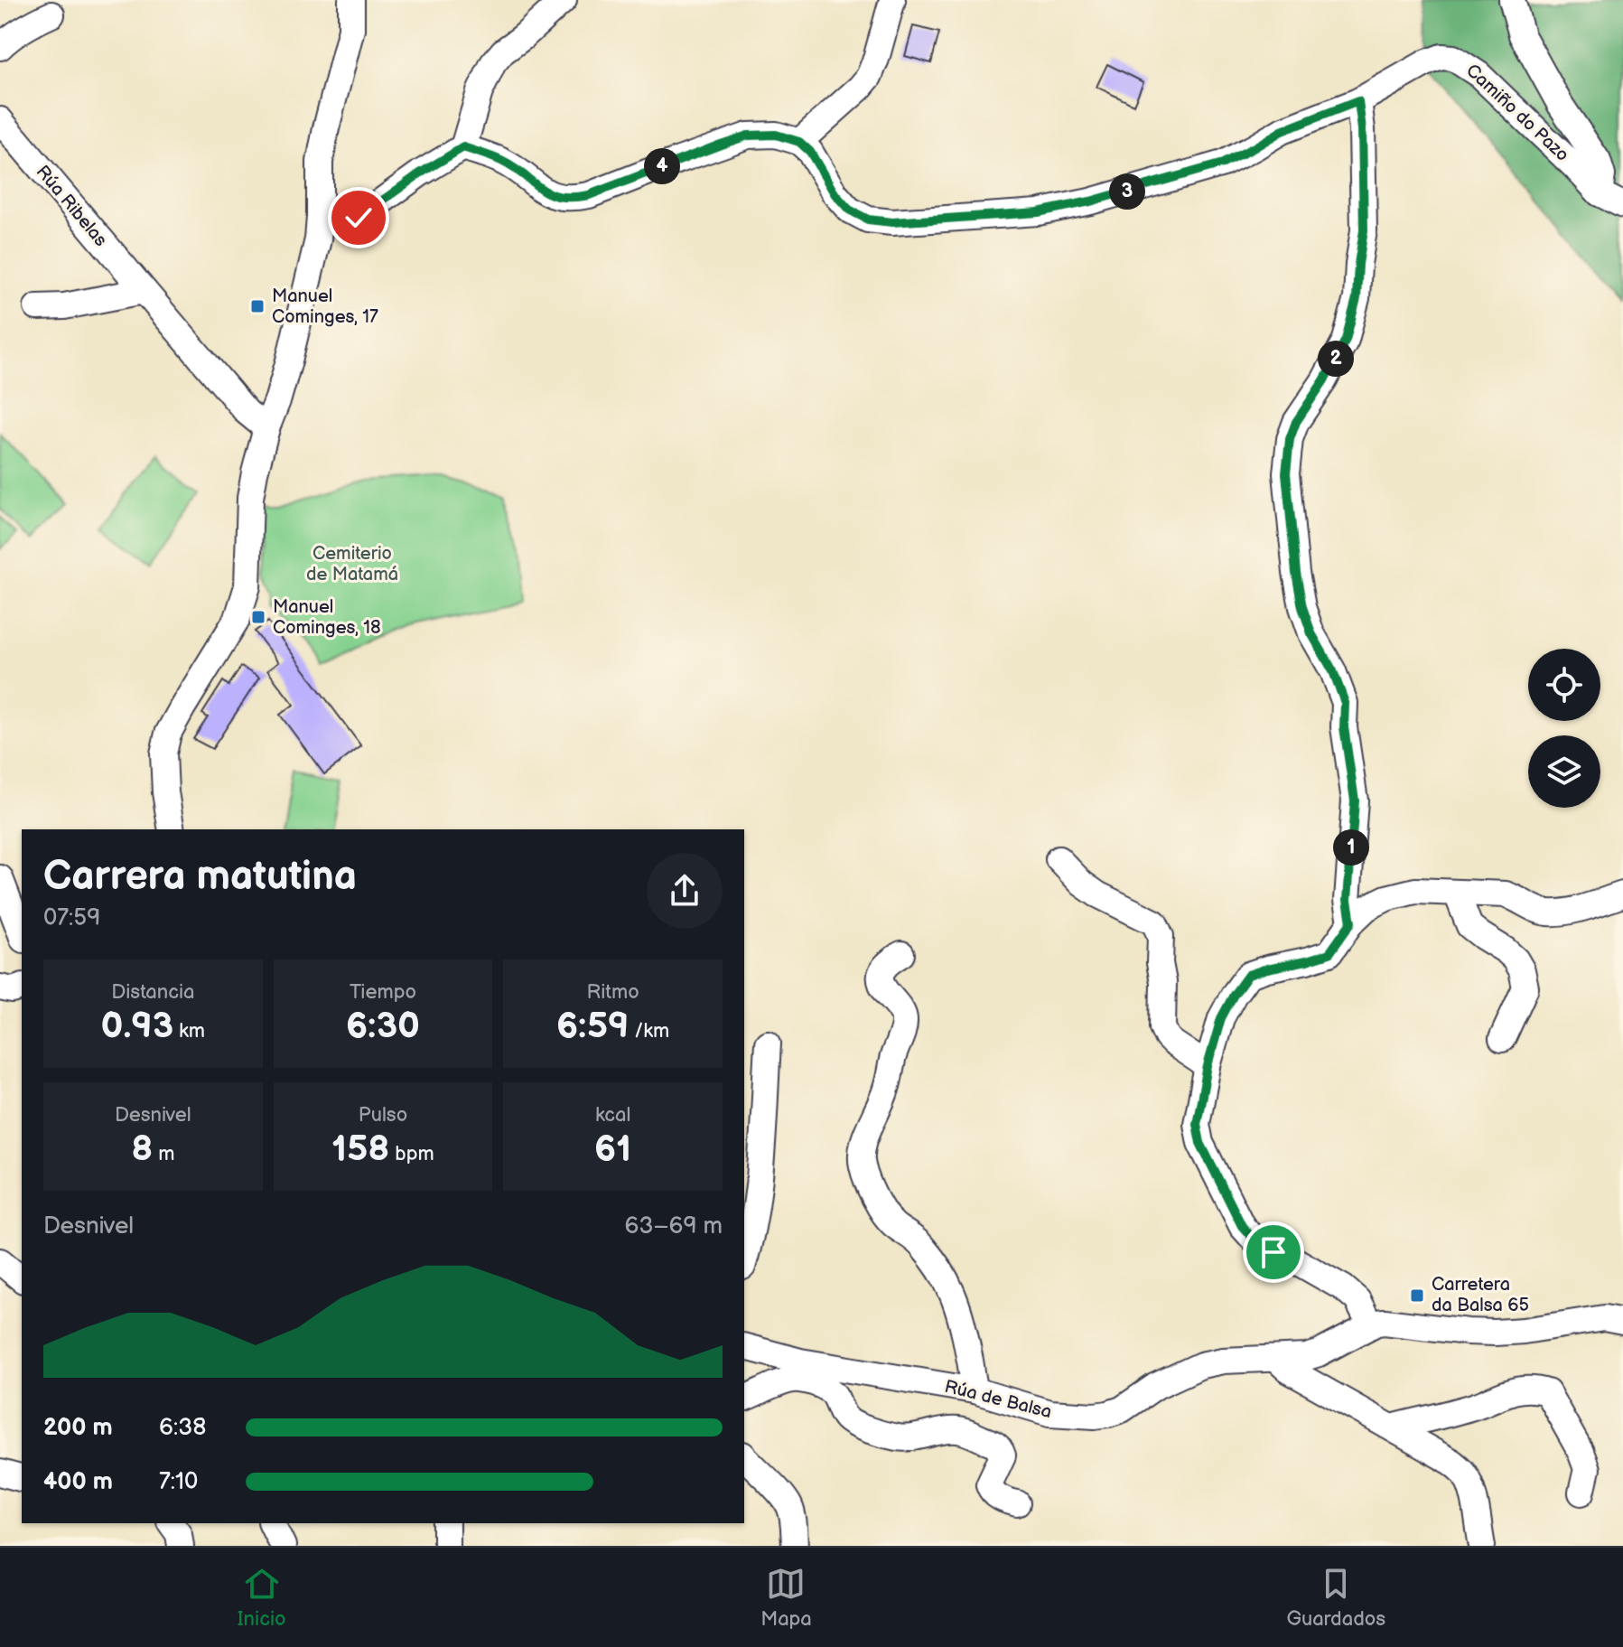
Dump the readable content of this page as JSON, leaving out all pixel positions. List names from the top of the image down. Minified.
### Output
{"streets":{"street":["Camiño do Pazo","Rúa Ribelas","Rúa de Balsa"]},"parks":["Cemiterio de Matamá"],"places":{"transit":["Manuel Cominges, 17","Manuel Cominges, 18","Carretera da Balsa 65"]},"page":{"pins":["4","3","2","1"],"heading":["Carrera matutina","07:59"],"stats":[["Distancia","0.93 km"],["Tiempo","6:30"],["Ritmo","6:59 /km"],["Desnivel","8 m"],["Pulso","158 bpm"],["kcal","61"]],"chart":["Desnivel","63–69 m"],"list":[{"name":"200 m","note":"6:38"},{"name":"400 m","note":"7:10"}],"tabs":["Inicio","Mapa","Guardados"]}}
